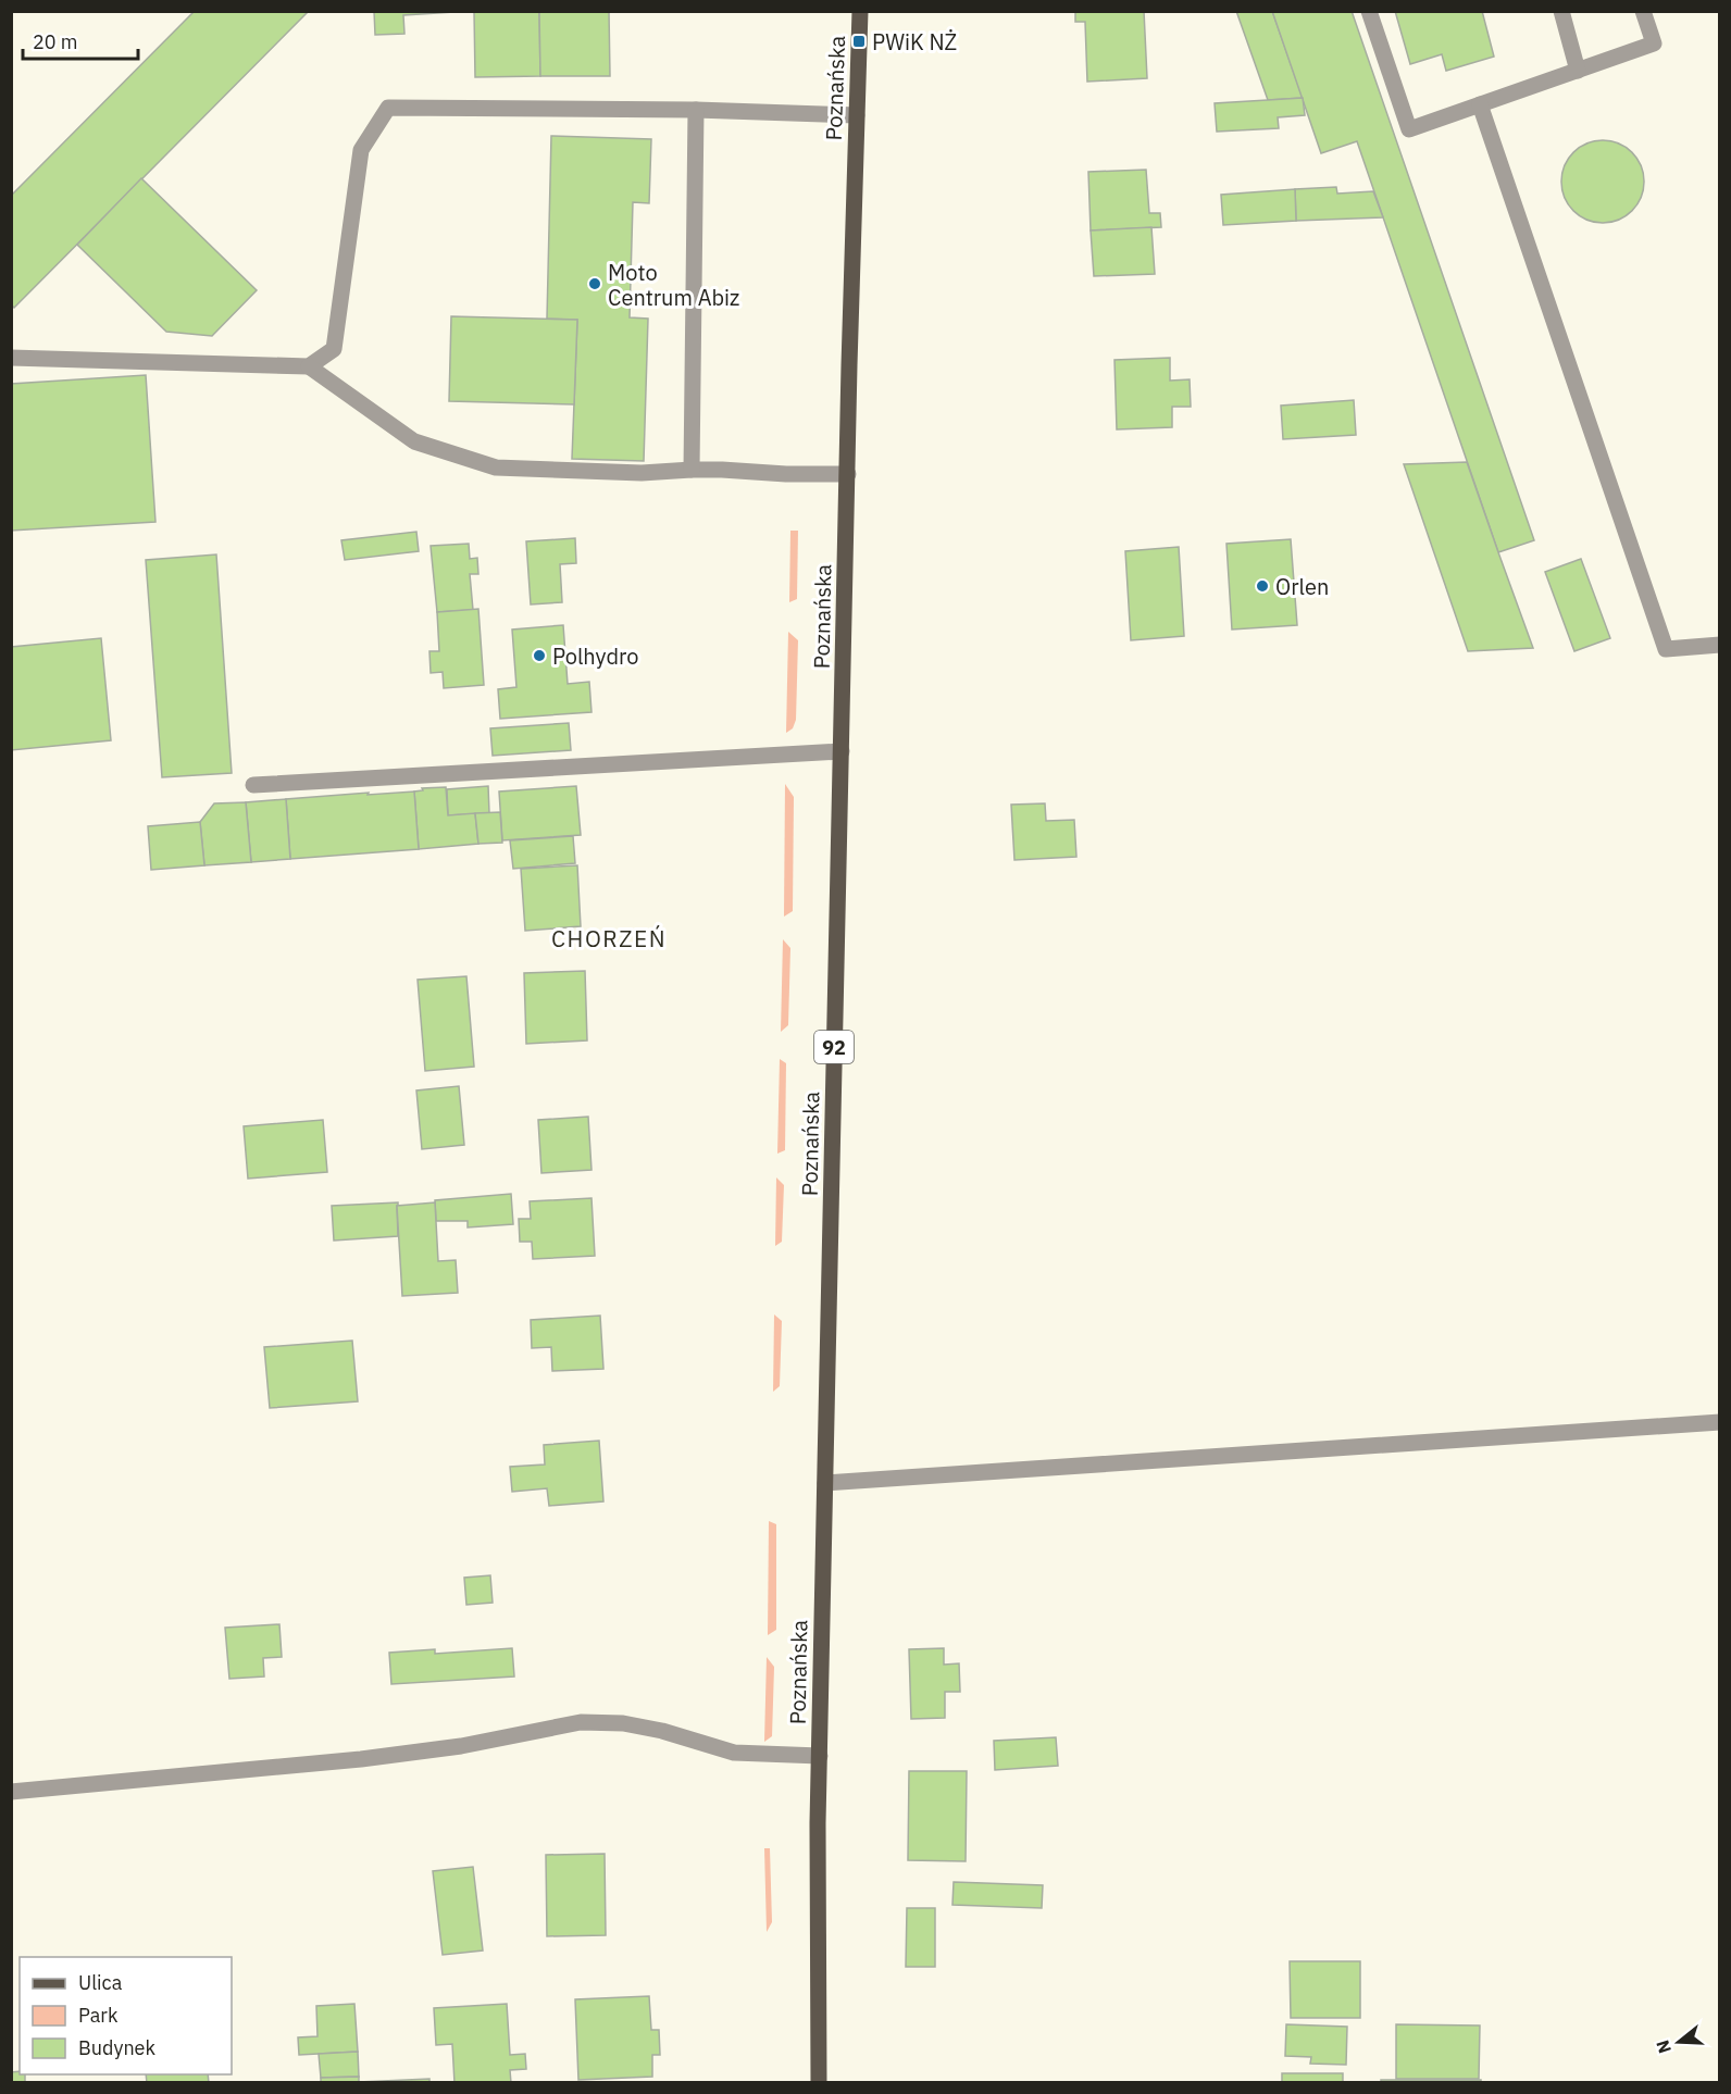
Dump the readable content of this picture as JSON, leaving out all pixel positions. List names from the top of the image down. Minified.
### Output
{"streets":{"main road":["Poznańska","92"]},"districts":["CHORZEŃ"],"places":{"transit":["PWiK NŻ"],"other":["Moto Centrum Abiz","Orlen","Polhydro"]},"legend":["Ulica","Park","Budynek"],"scale_bar":"20 m","north":"left"}
